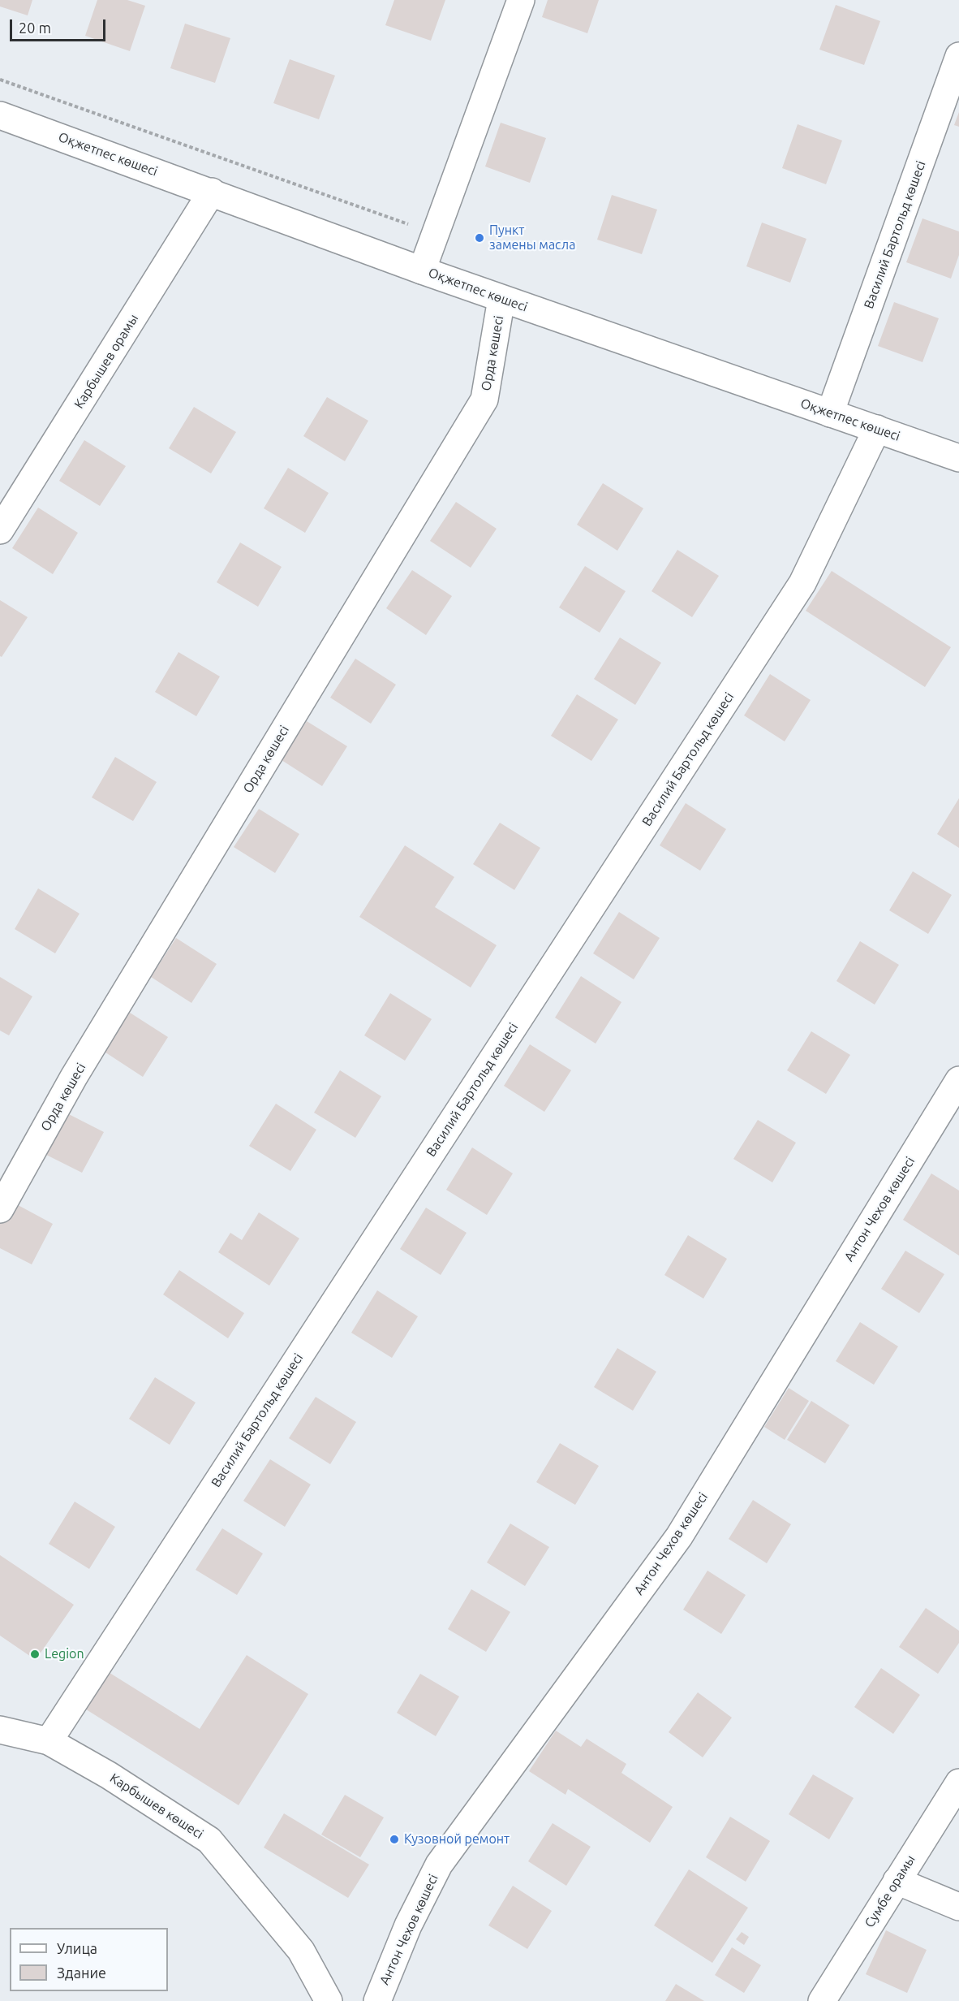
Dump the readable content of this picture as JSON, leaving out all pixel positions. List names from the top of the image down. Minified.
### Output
{"streets":{"street":["Оқжетпес көшесі","Василий Бартольд көшесі","Орда көшесі","Карбышев орамы","Антон Чехов көшесі","Карбышев көшесі","Сумбе орамы"]},"crossings":[["Оқжетпес көшесі","Василий Бартольд көшесі"],["Оқжетпес көшесі","Орда көшесі"],["Оқжетпес көшесі","Карбышев орамы"],["Василий Бартольд көшесі","Карбышев көшесі"]],"places":["Пункт замены масла","Legion","Кузовной ремонт"],"legend":["Улица","Здание"],"scale_bar":"20 m"}
